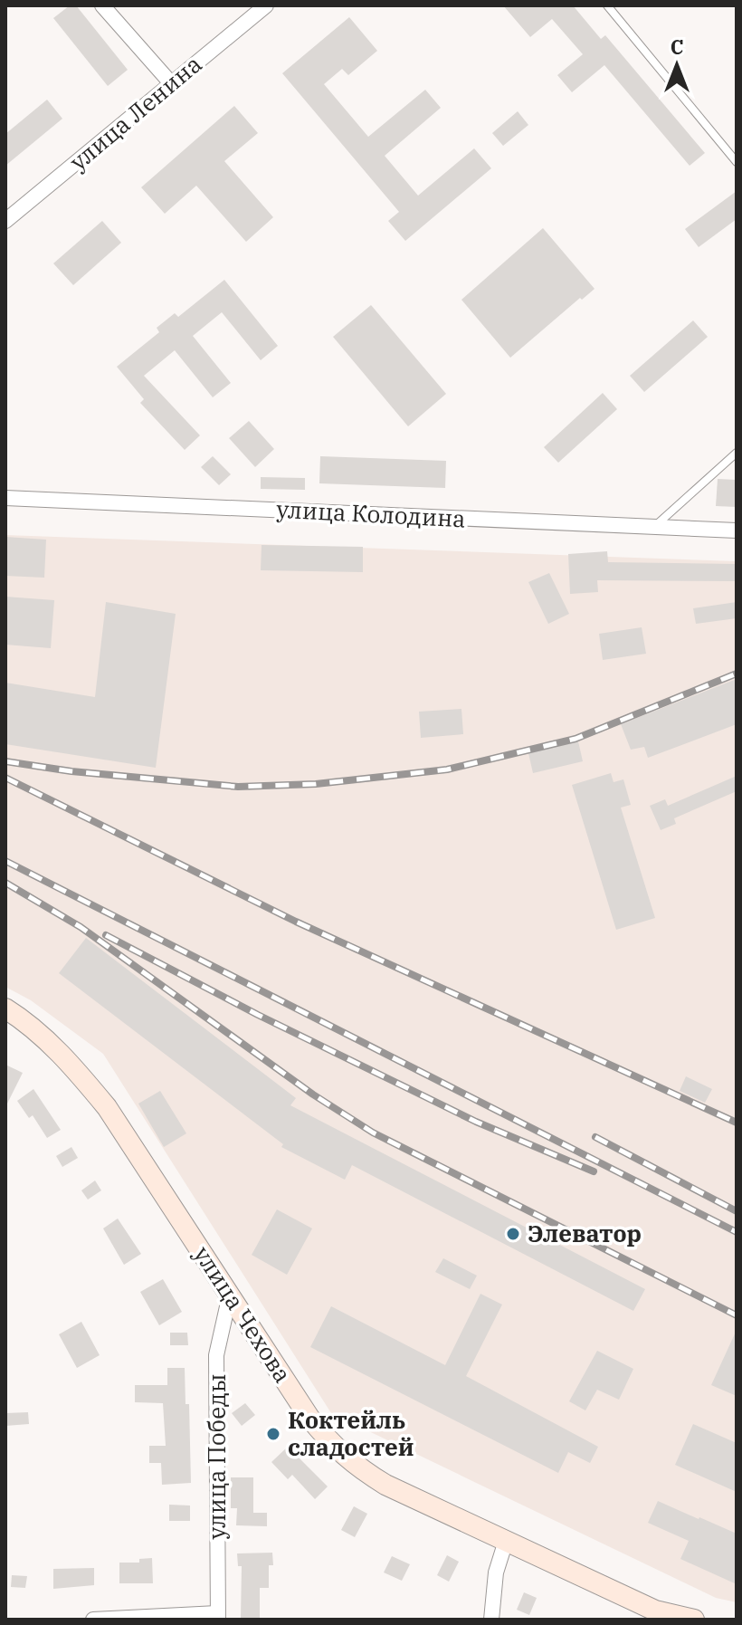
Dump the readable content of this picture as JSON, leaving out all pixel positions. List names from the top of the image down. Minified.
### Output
{"streets":{"main road":["улица Чехова"],"street":["улица Ленина","улица Колодина","улица Победы"]},"crossings":[["улица Чехова","улица Победы"]],"places":["Элеватор","Коктейль сладостей"],"north":"top"}
